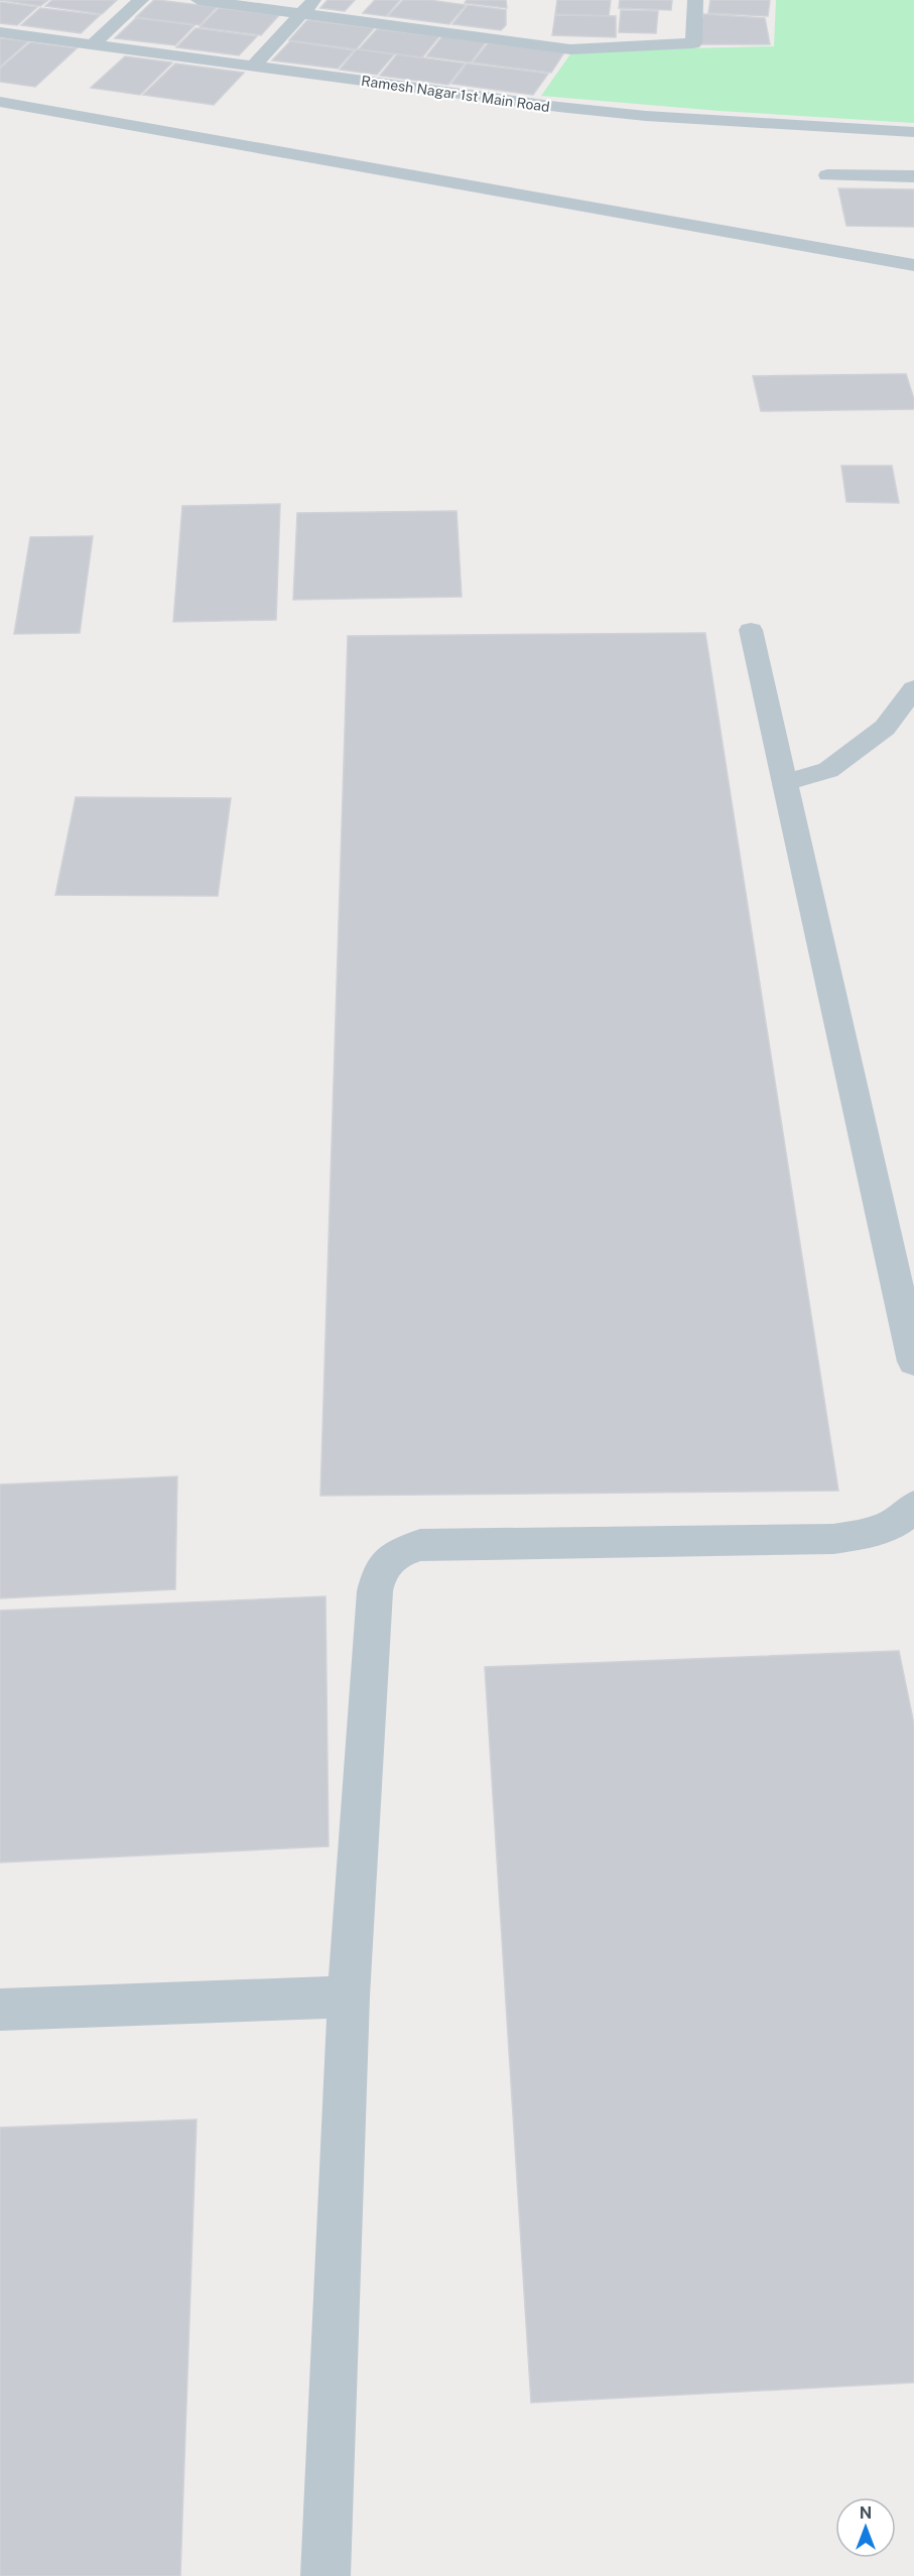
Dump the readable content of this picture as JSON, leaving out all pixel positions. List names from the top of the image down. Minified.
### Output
{"streets":{"street":["Ramesh Nagar 1st Main Road"]},"north":"top"}
